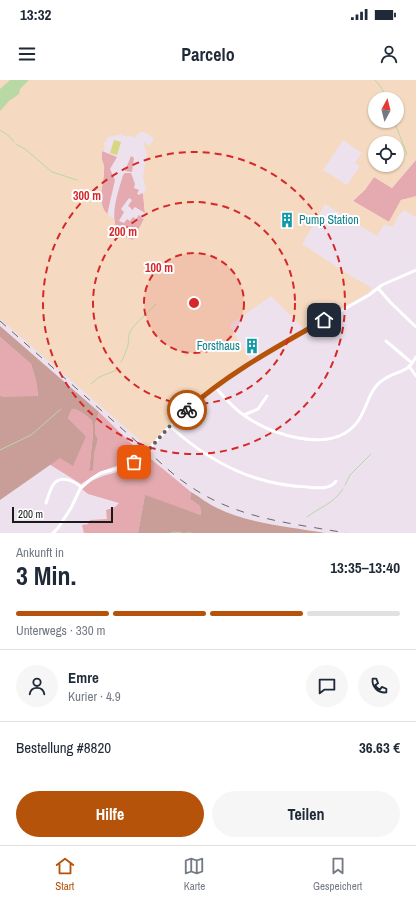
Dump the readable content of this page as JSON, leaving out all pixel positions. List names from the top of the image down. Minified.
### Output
{"places":{"building":["Pump Station","Forsthaus"]},"scale_bar":"200 m","north":"top","page":{"status":"13:32","header":"Parcelo","scale":"200 m","heading":["3 Min.","Ankunft in","13:35–13:40"],"panel":["Emre","Kurier · 4.9","Bestellung #8820","36.63 €"],"bar":"Unterwegs · 330 m","buttons":["Hilfe","Teilen"],"tabs":["Start","Karte","Gespeichert"]},"rings":["300 m","200 m","100 m"]}
